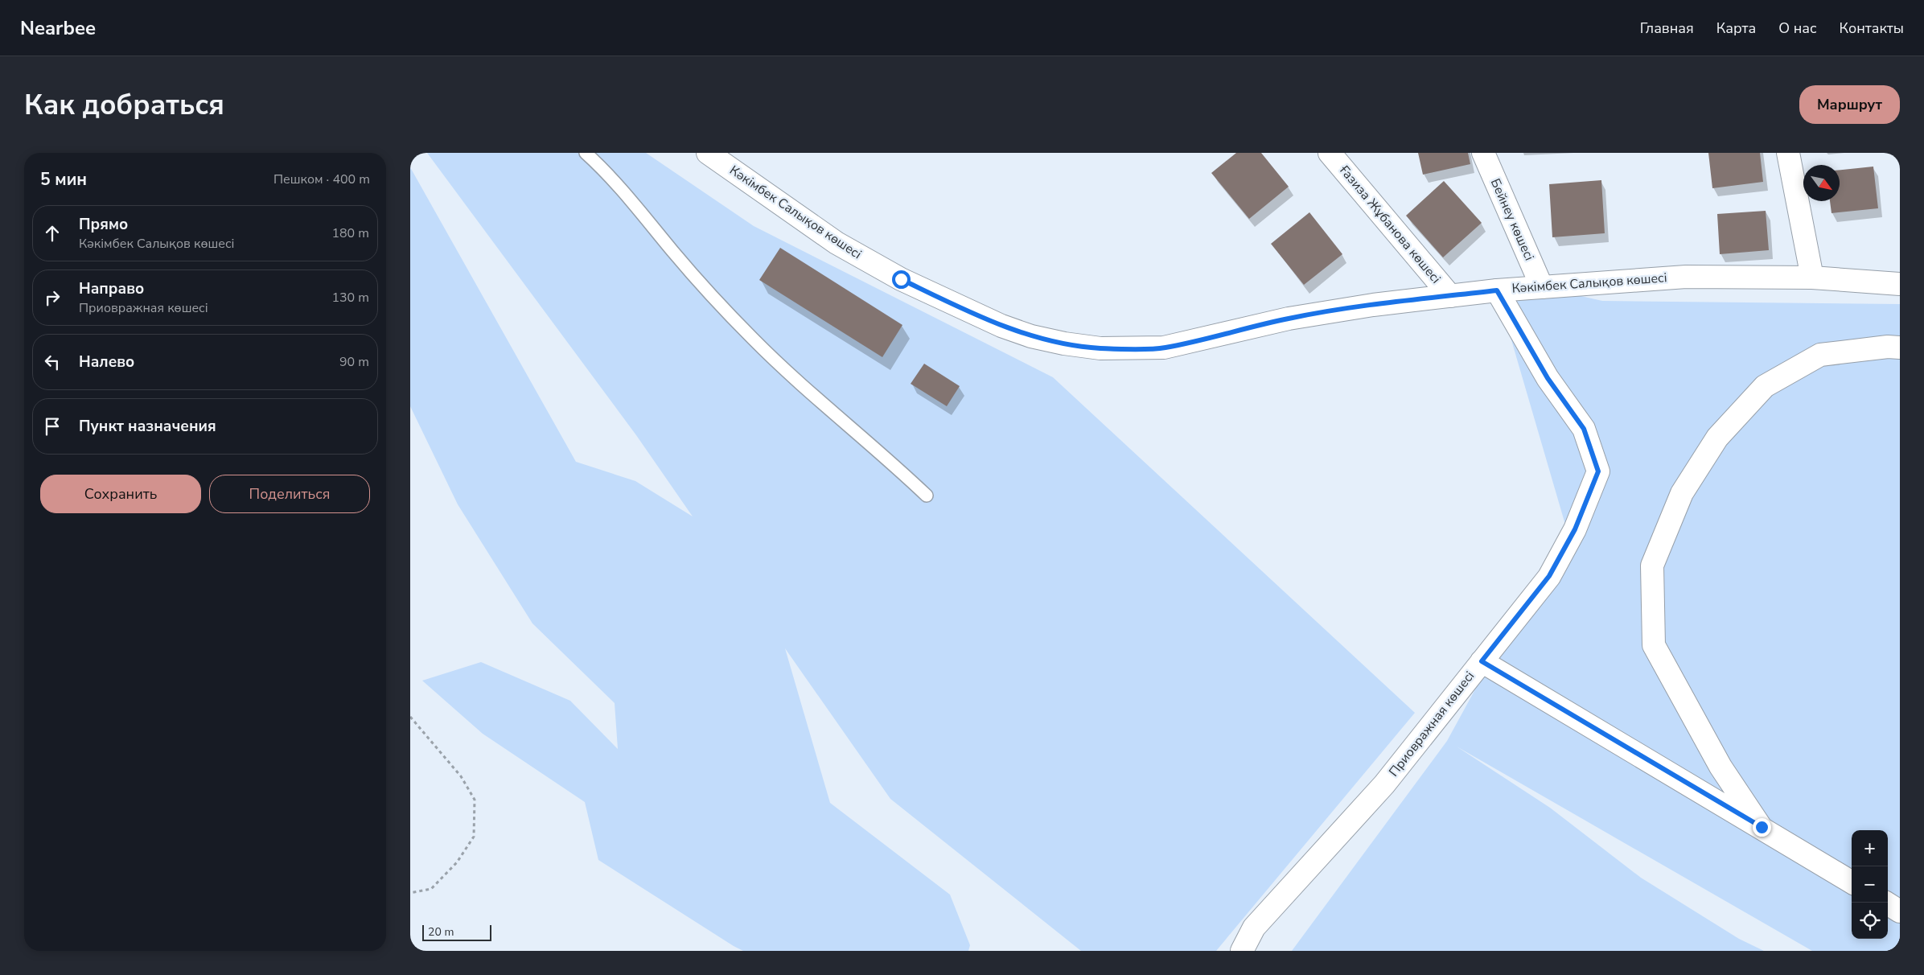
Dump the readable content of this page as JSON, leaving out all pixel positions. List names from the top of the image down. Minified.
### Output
{"streets":{"street":["Кәкімбек Салықов көшесі","Бейнеу көшесі","Ғазиза Жұбанова көшесі","Приовражная көшесі"]},"crossings":[["Кәкімбек Салықов көшесі","Бейнеу көшесі"],["Кәкімбек Салықов көшесі","Ғазиза Жұбанова көшесі"],["Кәкімбек Салықов көшесі","Приовражная көшесі"]],"scale_bar":"20 m","north":"bottom right","page":{"header":"Nearbee","nav":["Главная","Карта","О нас","Контакты"],"buttons":["Маршрут",["Сохранить","Поделиться"]],"title":"Как добраться","heading":["5 мин","Пешком · 400 m"],"list":[["Прямо","Кәкімбек Салықов көшесі","180 m"],["Направо","Приовражная көшесі","130 m"],["Налево","90 m"],"Пункт назначения"],"map_buttons":["+","−"],"scale":"20 m"}}
